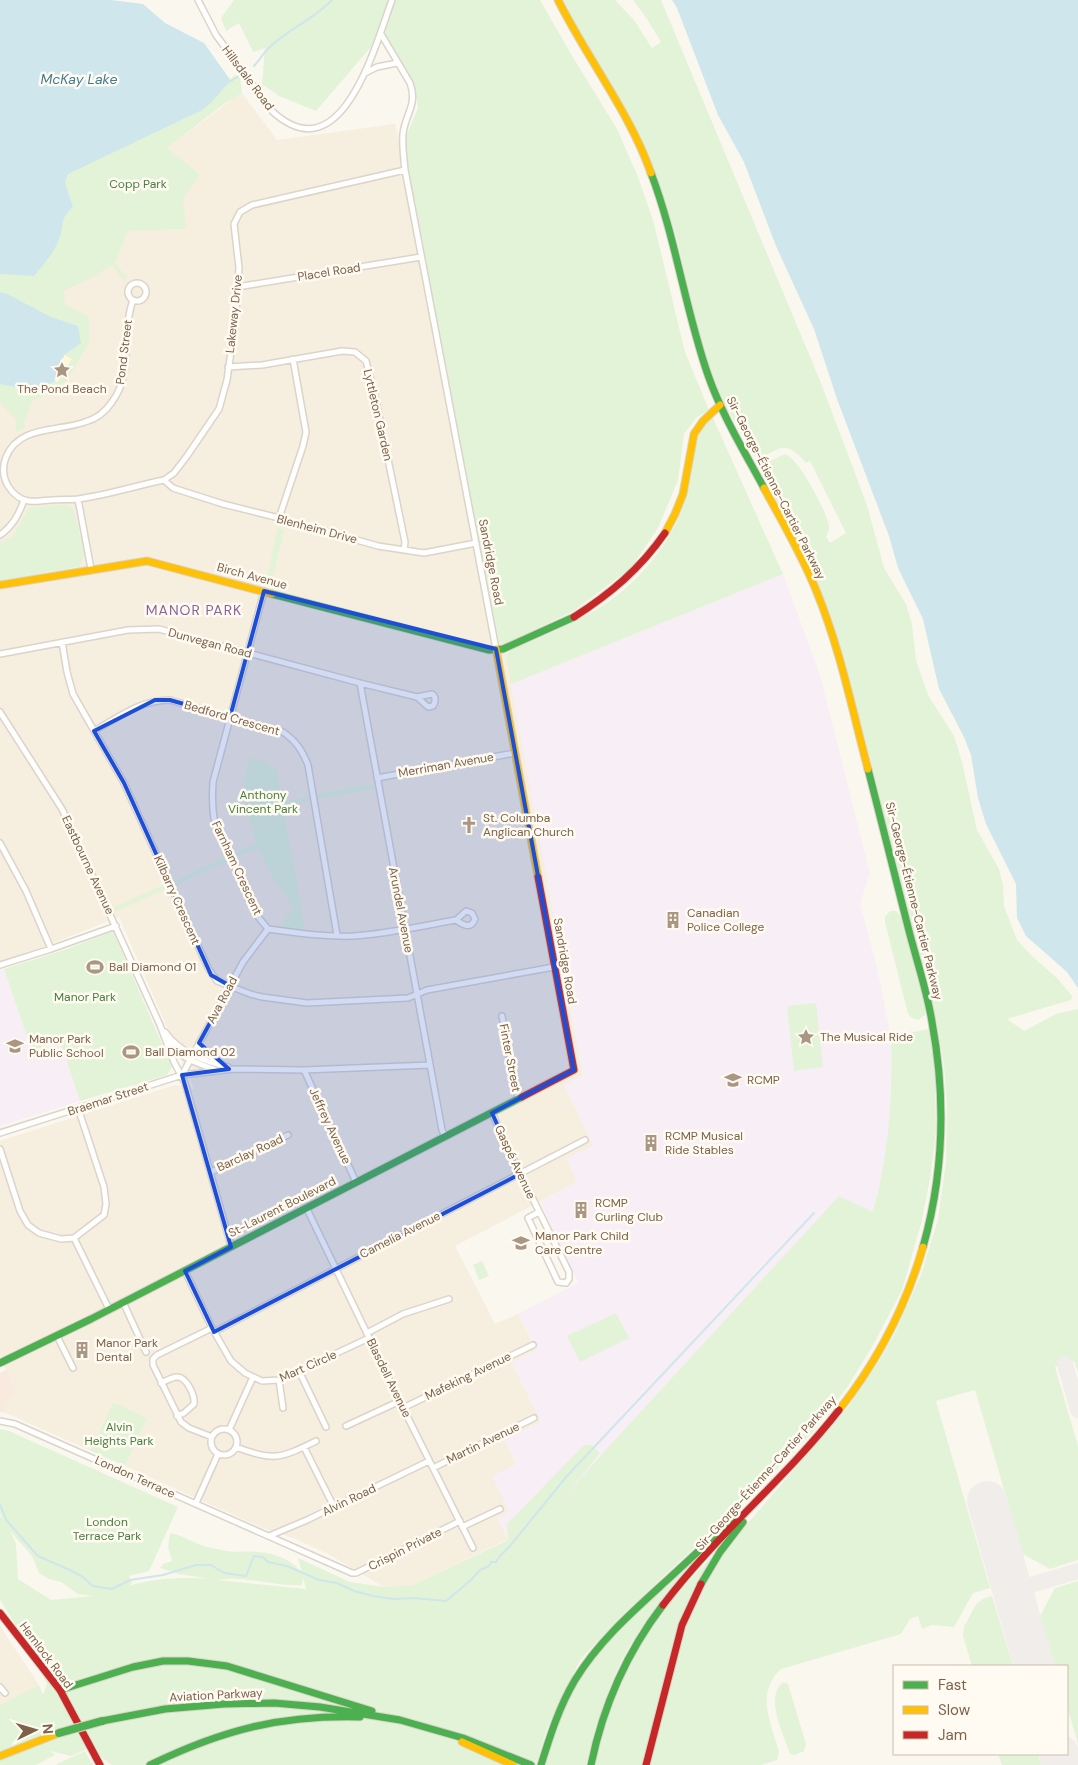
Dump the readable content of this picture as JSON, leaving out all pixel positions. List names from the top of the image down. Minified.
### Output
{"streets":{"main road":["Sir-George-Étienne-Cartier Parkway","Sandridge Road","Birch Avenue","St-Laurent Boulevard","Hemlock Road","Aviation Parkway"],"street":["Hillsdale Road","Placel Road","Lakeway Drive","Pond Street","Lyttleton Garden","Blenheim Drive","Dunvegan Road","Bedford Crescent","Merriman Avenue","Eastbourne Avenue","Farnham Crescent","Kilbarry Crescent","Arundel Avenue","Ava Road","Finter Street","Braemar Street","Jeffrey Avenue","Barclay Road","Gaspé Avenue","Camelia Avenue","Mart Circle","Mafeking Avenue","Blasdell Avenue","Martin Avenue","London Terrace","Alvin Road","Crispin Private"]},"crossings":[["Hillsdale Road","Sandridge Road"],["Placel Road","Lakeway Drive"],["Placel Road","Sandridge Road"],["Lakeway Drive","Lyttleton Garden"],["Lakeway Drive","Blenheim Drive"],["Lakeway Drive","Sandridge Road"],["Lyttleton Garden","Blenheim Drive"],["Blenheim Drive","Sandridge Road"],["Sandridge Road","Birch Avenue"],["Sandridge Road","Merriman Avenue"],["Sandridge Road","Kilbarry Crescent"],["Sandridge Road","St-Laurent Boulevard"],["Birch Avenue","Farnham Crescent"],["Dunvegan Road","Farnham Crescent"],["Dunvegan Road","Kilbarry Crescent"],["Dunvegan Road","Arundel Avenue"],["Bedford Crescent","Farnham Crescent"],["Bedford Crescent","Kilbarry Crescent"],["Merriman Avenue","Arundel Avenue"],["Eastbourne Avenue","Ava Road"],["Eastbourne Avenue","Braemar Street"],["Eastbourne Avenue","Barclay Road"],["Eastbourne Avenue","St-Laurent Boulevard"],["Farnham Crescent","Arundel Avenue"],["Farnham Crescent","Ava Road"],["Kilbarry Crescent","Arundel Avenue"],["Kilbarry Crescent","Ava Road"],["Arundel Avenue","Braemar Street"],["Arundel Avenue","St-Laurent Boulevard"],["Ava Road","Braemar Street"],["Finter Street","St-Laurent Boulevard"],["Braemar Street","Jeffrey Avenue"],["Jeffrey Avenue","St-Laurent Boulevard"],["Gaspé Avenue","St-Laurent Boulevard"],["Gaspé Avenue","Camelia Avenue"],["St-Laurent Boulevard","Mart Circle"],["St-Laurent Boulevard","Blasdell Avenue"],["Camelia Avenue","Mart Circle"],["Camelia Avenue","Blasdell Avenue"],["Mart Circle","Blasdell Avenue"],["Mafeking Avenue","Blasdell Avenue"],["Blasdell Avenue","Martin Avenue"],["Blasdell Avenue","Alvin Road"],["Blasdell Avenue","Crispin Private"],["London Terrace","Alvin Road"],["London Terrace","Crispin Private"],["Alvin Road","Crispin Private"]],"districts":["MANOR PARK"],"water":["McKay Lake"],"parks":["Copp Park","Anthony Vincent Park","Manor Park","Alvin Heights Park","London Terrace Park"],"places":{"place":["The Pond Beach","The Musical Ride"],"church":["St. Columba Anglican Church"],"building":["Canadian Police College","RCMP Musical Ride Stables","RCMP Curling Club","Manor Park Dental"],"sports":["Ball Diamond 01","Ball Diamond 02"],"school or university":["Manor Park Public School","RCMP","Manor Park Child Care Centre"]},"legend":["Fast","Slow","Jam"],"north":"right"}
